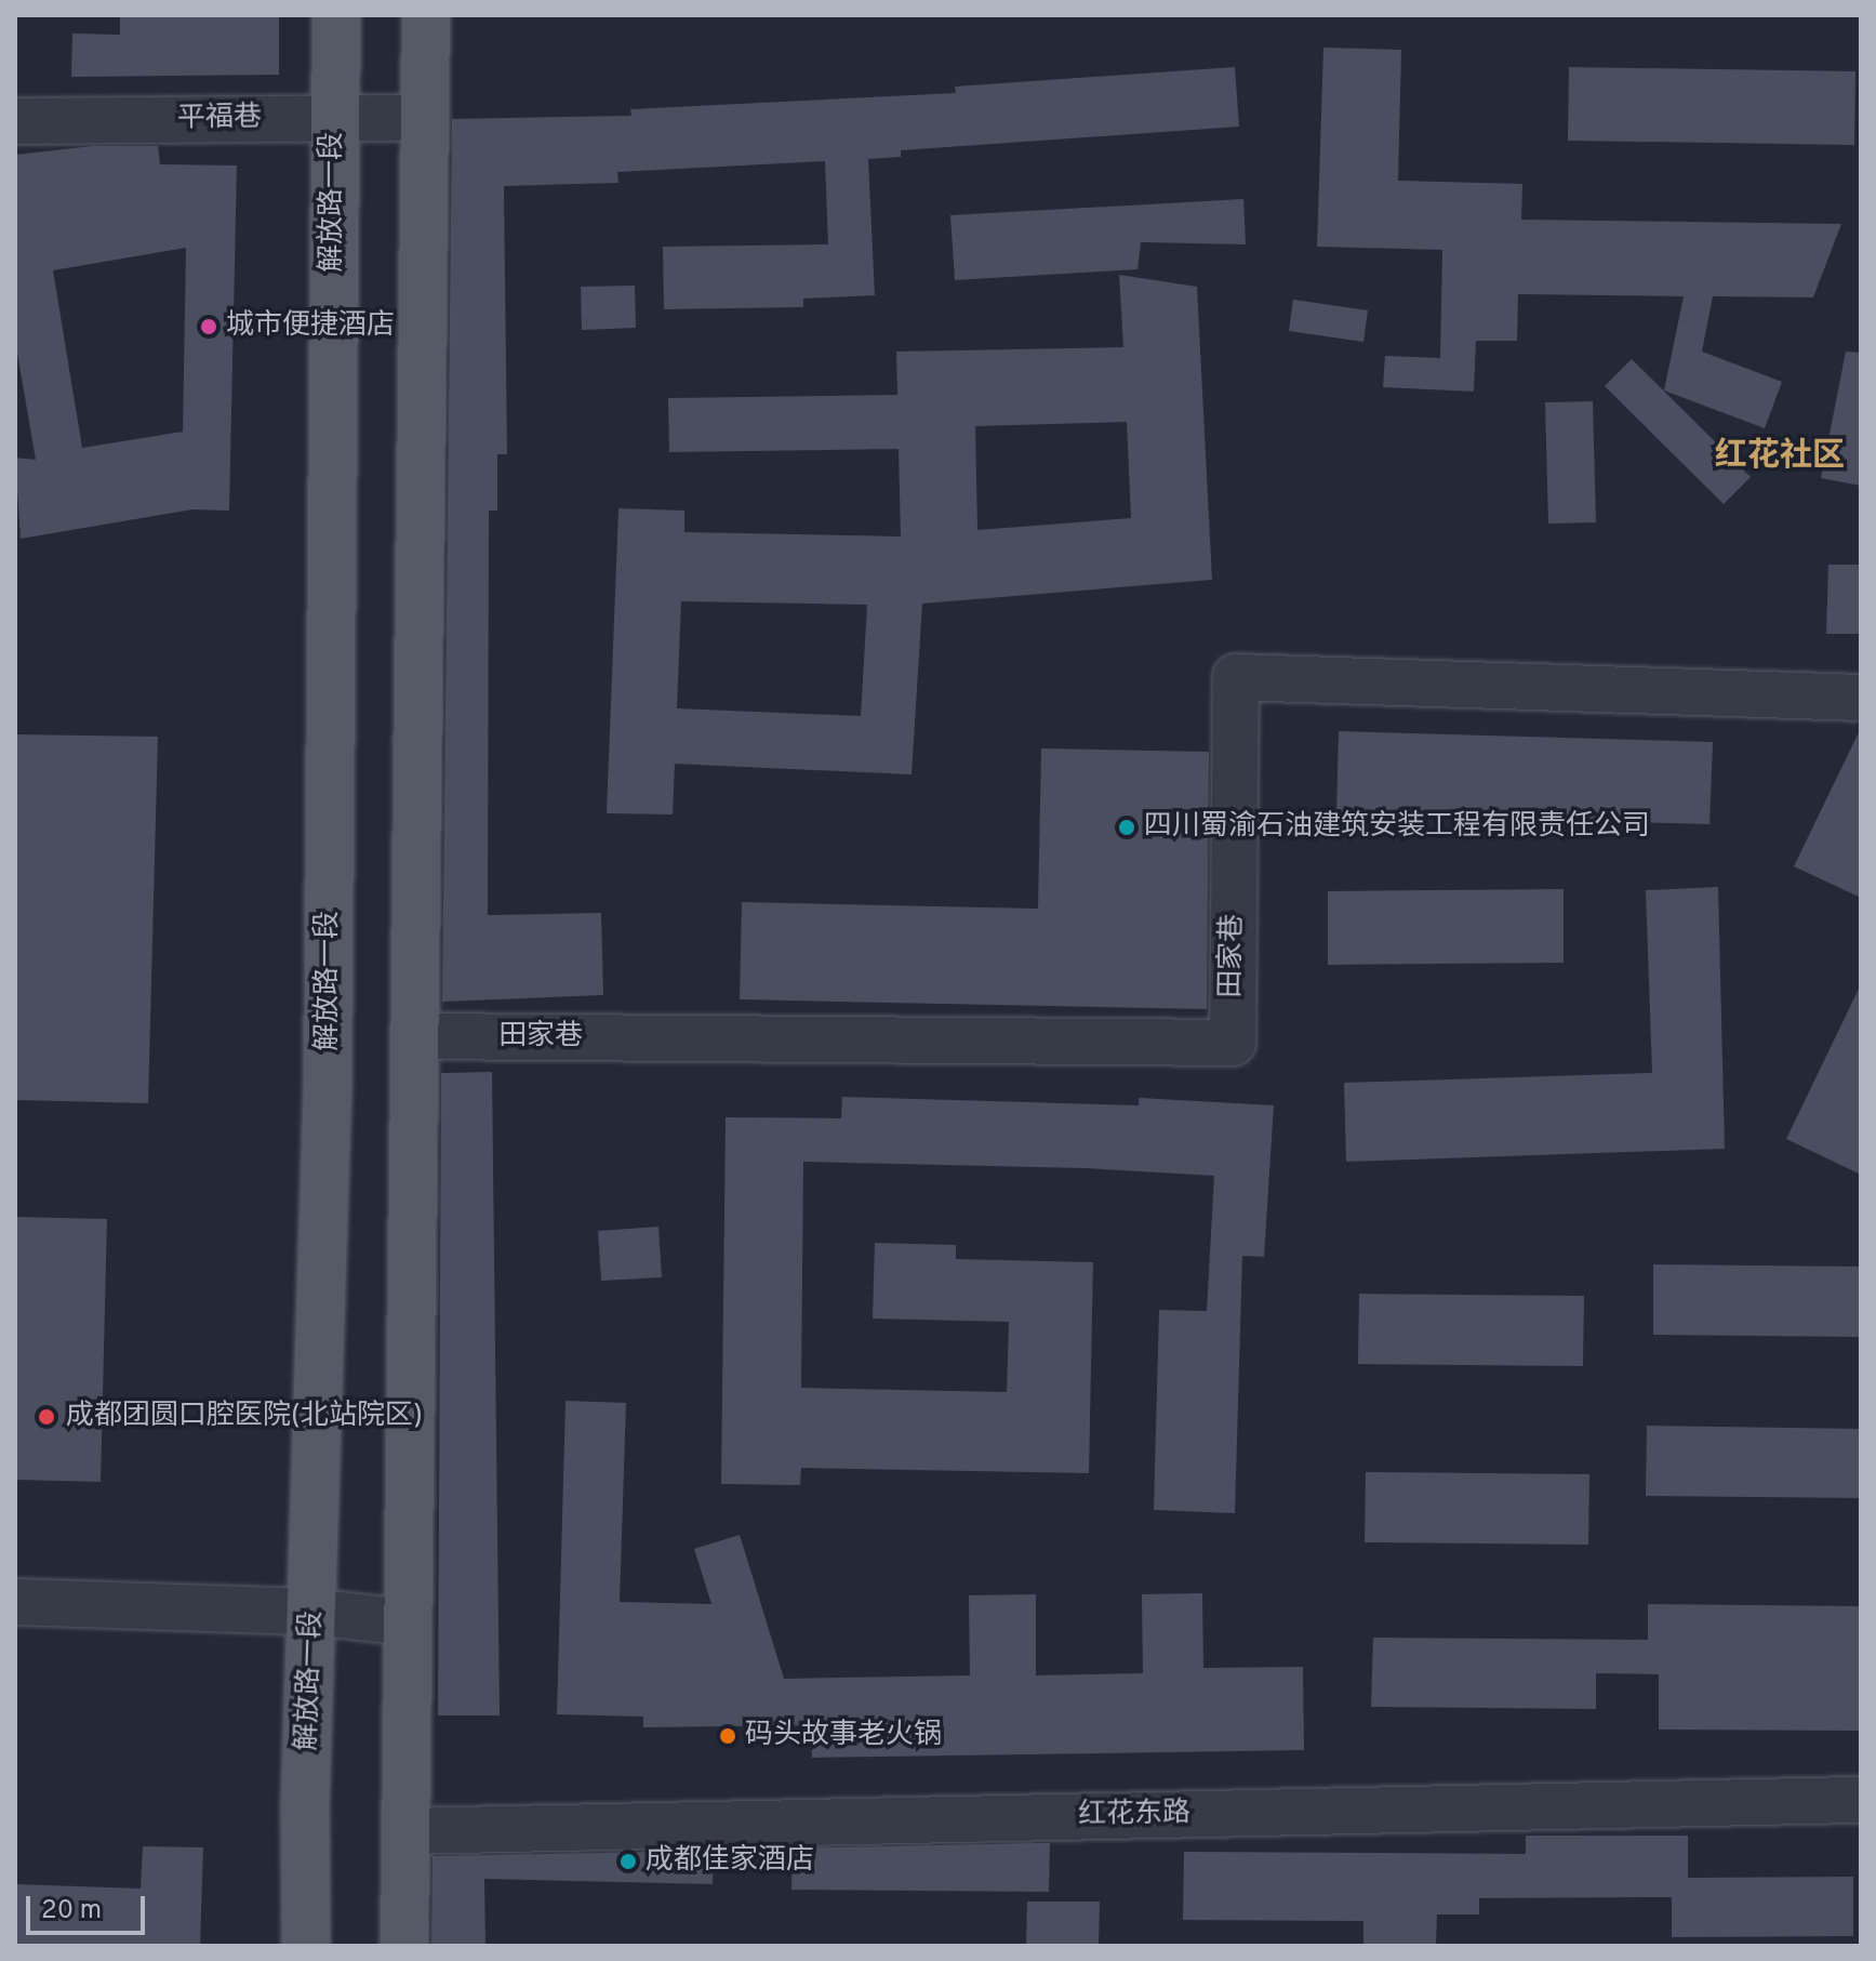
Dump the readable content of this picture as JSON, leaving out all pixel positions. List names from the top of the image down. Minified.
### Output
{"streets":{"main road":["解放路一段"],"street":["平福巷","田家巷","红花东路"]},"crossings":[["平福巷","解放路一段"]],"districts":["红花社区"],"places":["城市便捷酒店","四川蜀渝石油建筑安装工程有限责任公司","成都团圆口腔医院(北站院区)","码头故事老火锅","成都佳家酒店"],"scale_bar":"20 m"}
